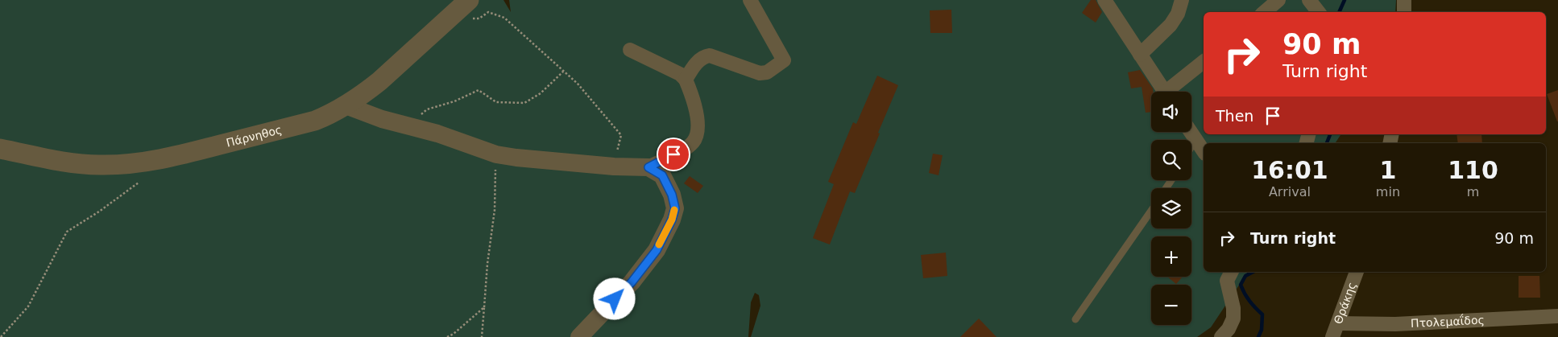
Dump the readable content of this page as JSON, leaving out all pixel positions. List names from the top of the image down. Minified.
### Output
{"streets":{"main road":["Πάρνηθος"],"street":["Θράκης","Πτολεμαΐδος"]},"crossings":[["Θράκης","Πτολεμαΐδος"]],"page":{"turn":["90 m","Turn right"],"map_buttons":["+","−"],"then":"Then","eta":["16:01","Arrival","1","min","110","m"],"list":[{"name":"Turn right","value":"90 m"}]}}
